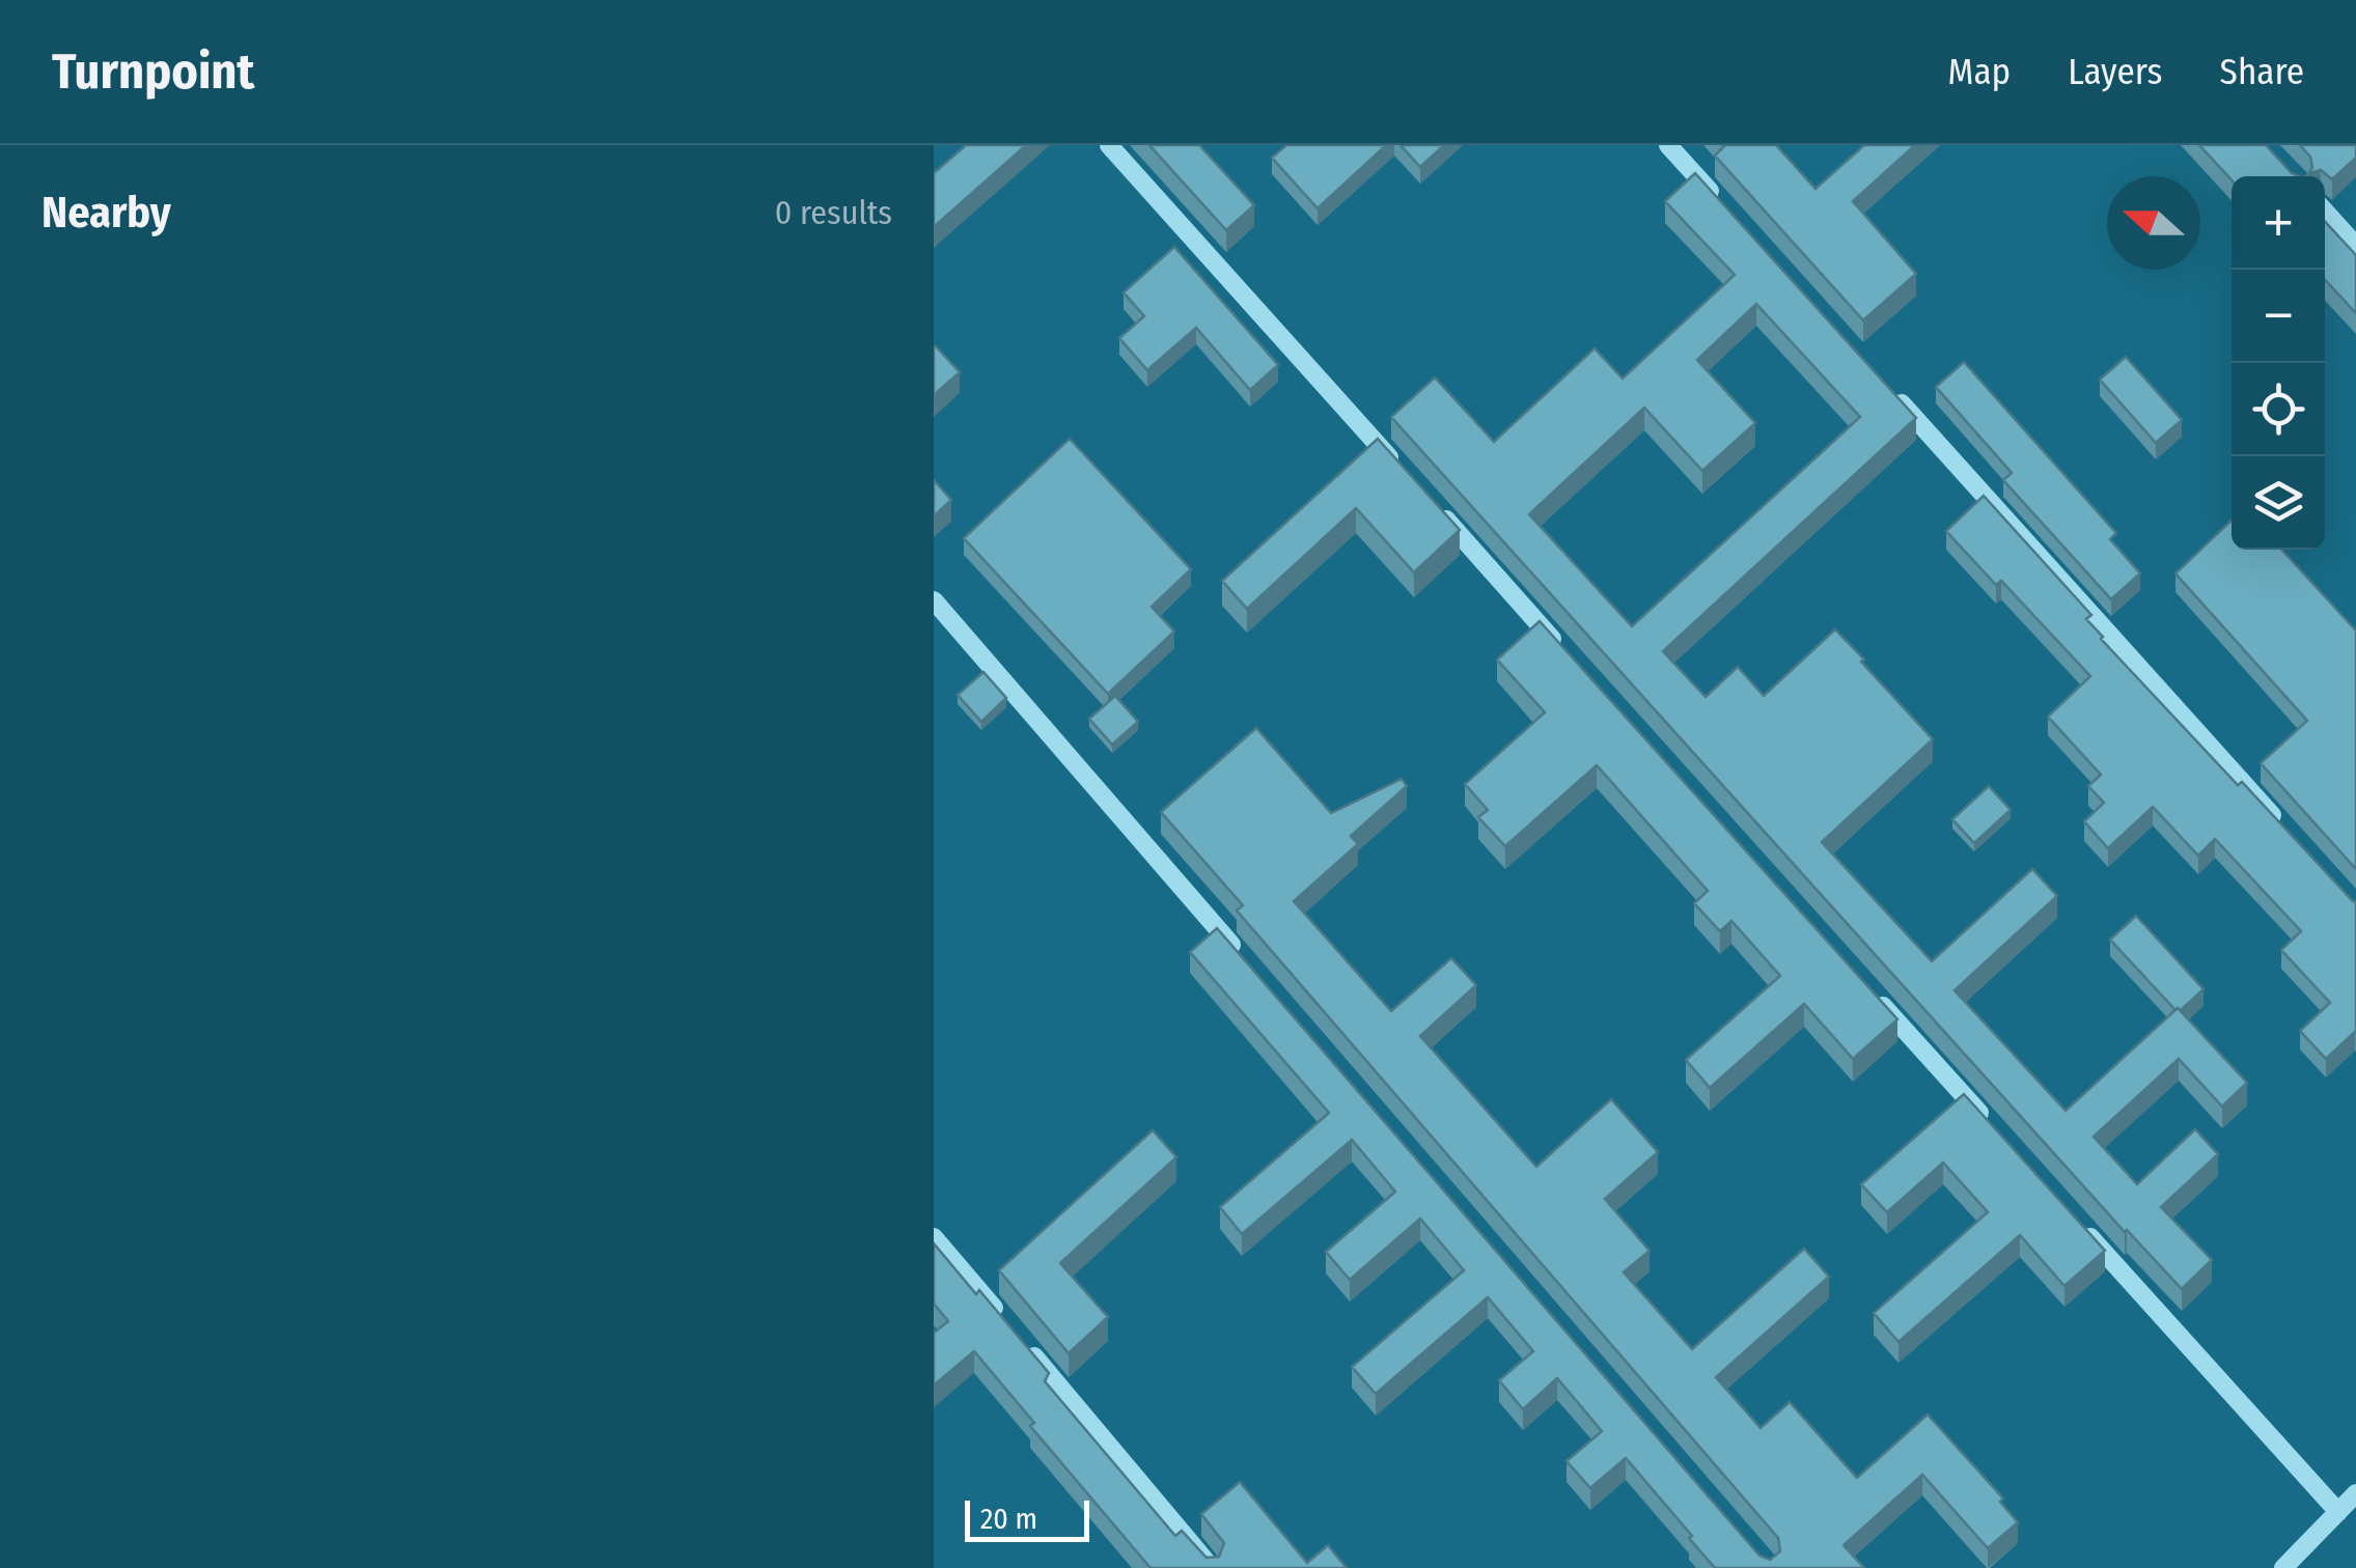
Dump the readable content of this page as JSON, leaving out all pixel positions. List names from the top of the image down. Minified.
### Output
{"scale_bar":"20 m","north":"left","page":{"header":"Turnpoint","nav":["Map","Layers","Share"],"heading":["Nearby","0 results"],"map_buttons":["+","−"],"scale":"20 m"}}
